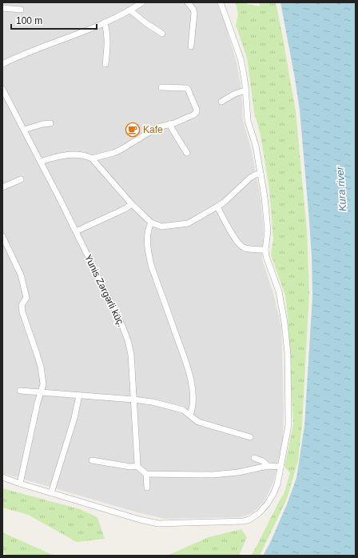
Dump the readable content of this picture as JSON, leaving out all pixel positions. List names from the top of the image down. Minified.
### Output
{"streets":{"street":["Yunis Zərgərli küç."]},"water":["Kura river"],"places":{"cafe":["Kafe"]},"scale_bar":"100 m"}
